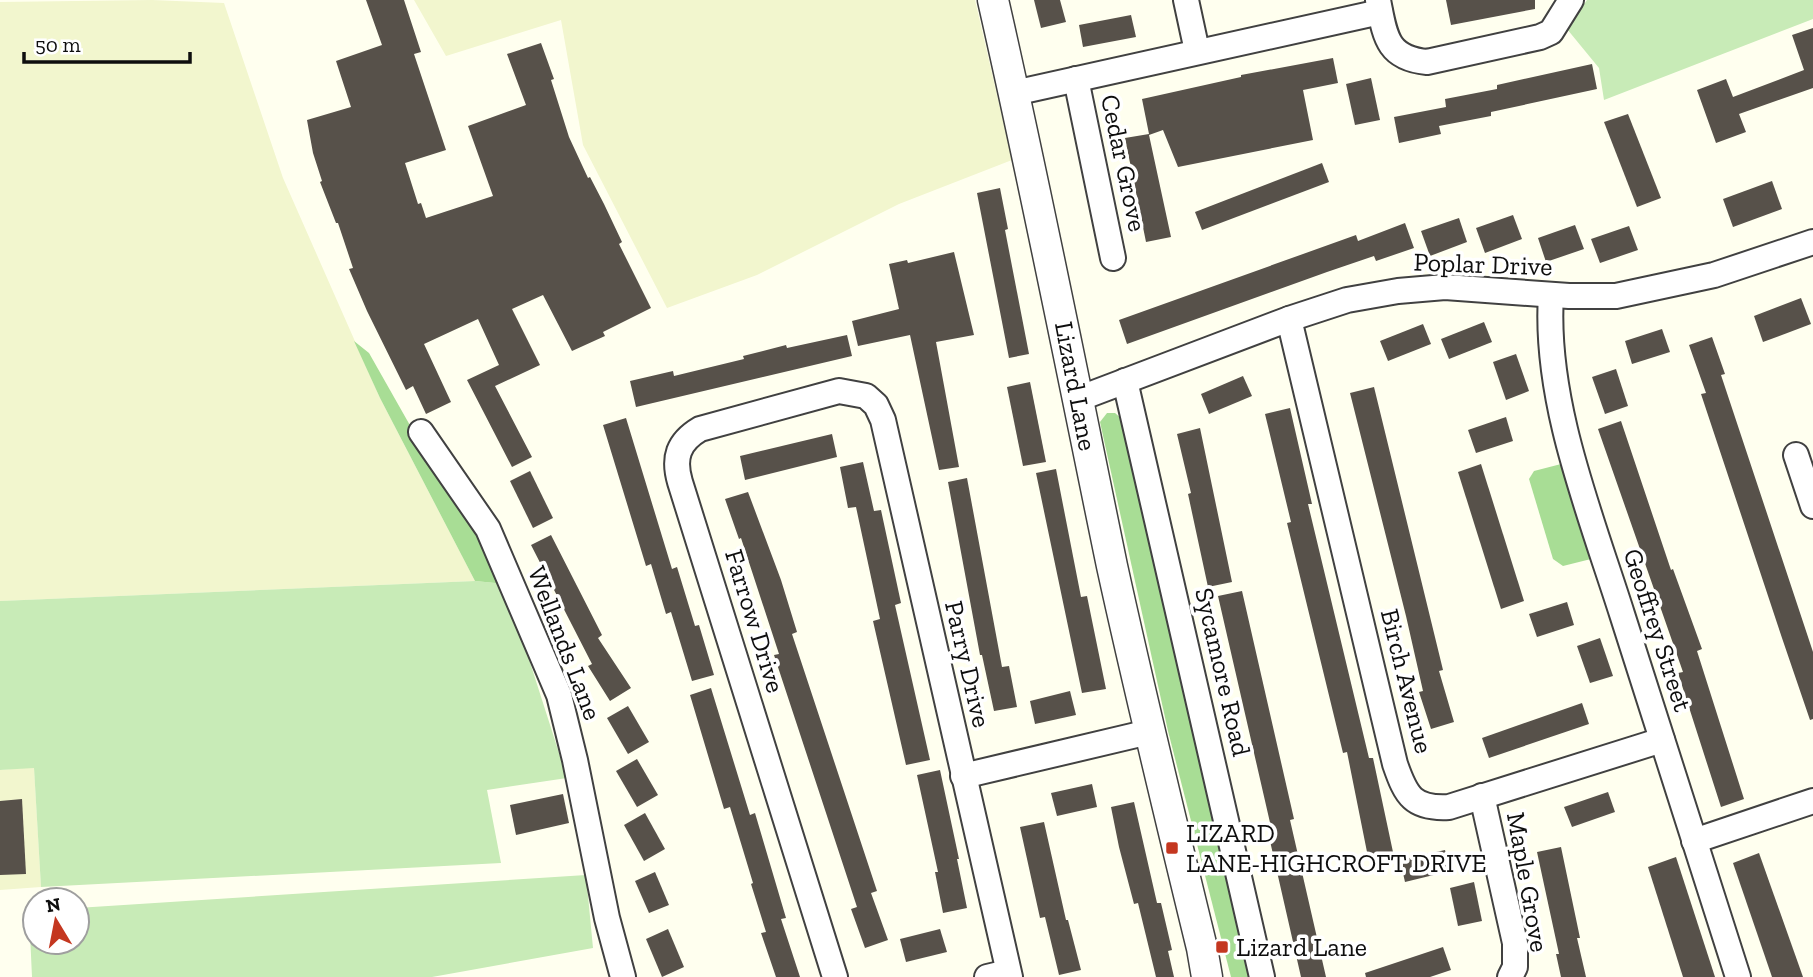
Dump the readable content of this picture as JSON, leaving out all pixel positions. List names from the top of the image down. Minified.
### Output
{"streets":{"street":["Cedar Grove","Poplar Drive","Lizard Lane","Farrow Drive","Geoffrey Street","Wellands Lane","Parry Drive","Sycamore Road","Birch Avenue","Maple Grove"]},"crossings":[["Cedar Grove","Lizard Lane"],["Poplar Drive","Lizard Lane"],["Poplar Drive","Geoffrey Street"],["Poplar Drive","Sycamore Road"],["Poplar Drive","Birch Avenue"],["Farrow Drive","Parry Drive"],["Geoffrey Street","Birch Avenue"],["Birch Avenue","Maple Grove"]],"places":{"transit":["LIZARD LANE-HIGHCROFT DRIVE","Lizard Lane"]},"scale_bar":"50 m","north":"top"}
